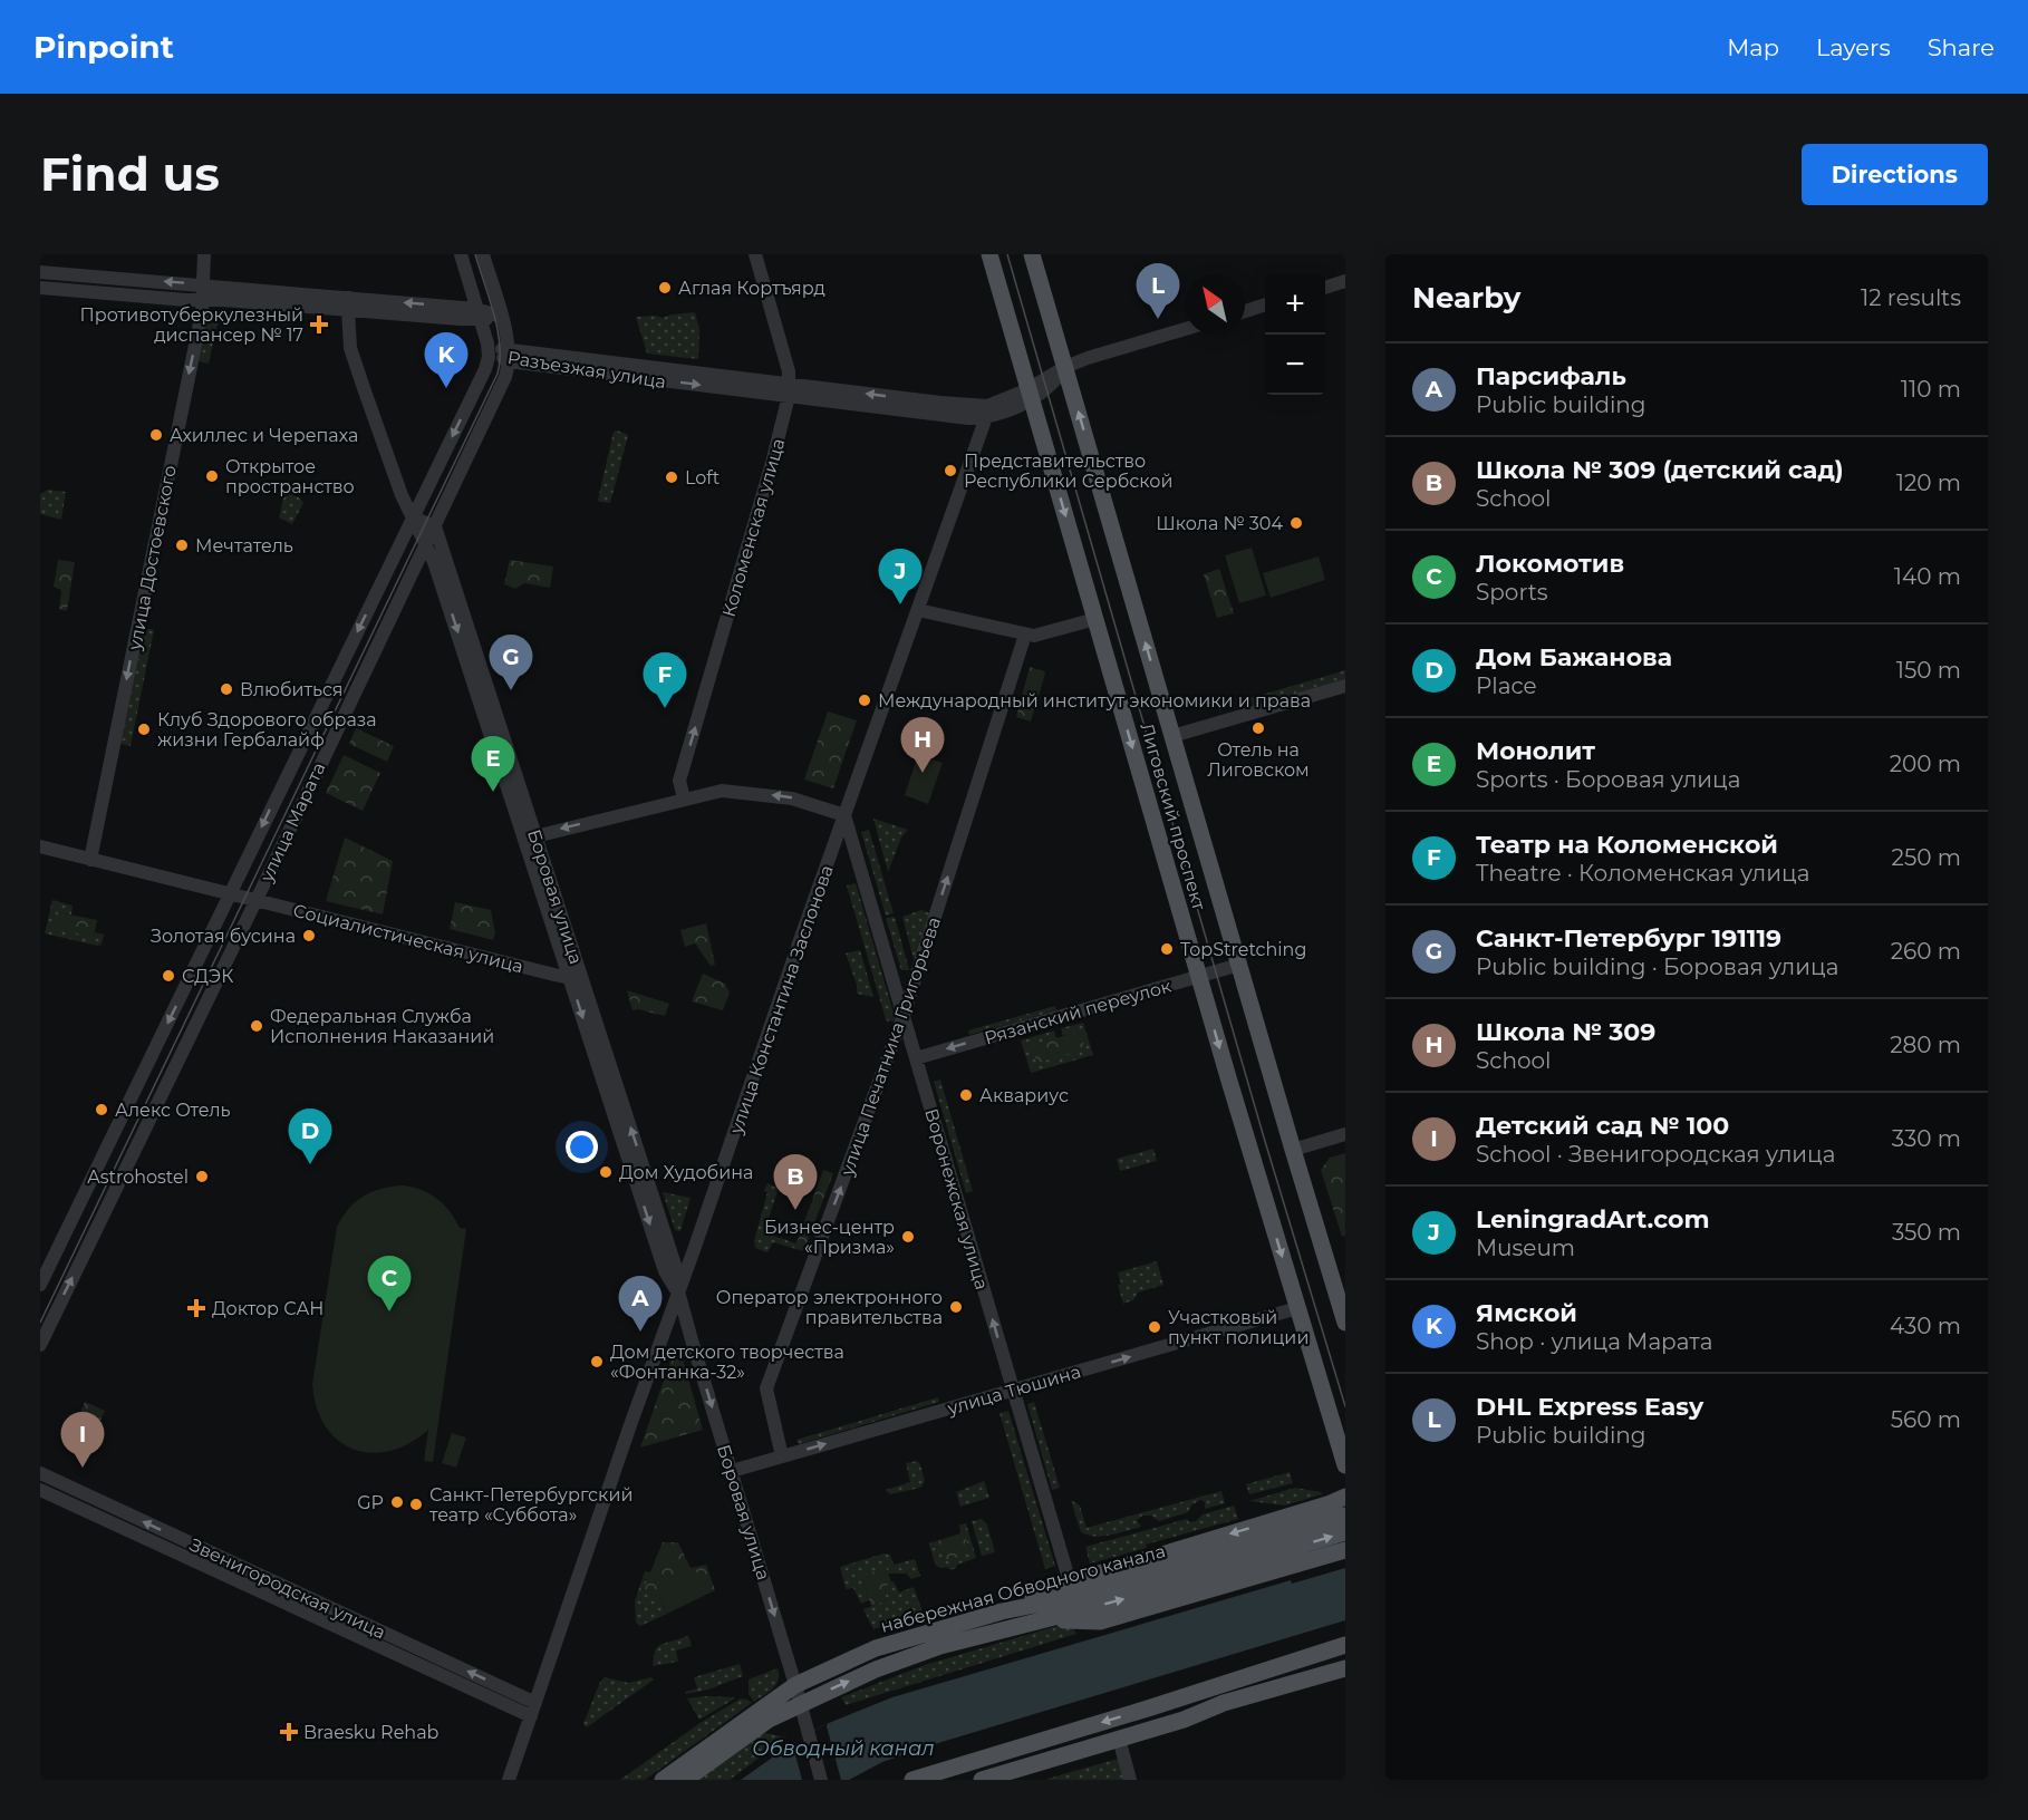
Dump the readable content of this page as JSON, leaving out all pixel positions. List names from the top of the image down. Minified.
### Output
{"streets":{"main road":["Лиговский проспект","набережная Обводного канала"],"street":["Разъезжая улица","Коломенская улица","улица Достоевского","улица Марата","Боровая улица","Социалистическая улица","улица Константина Заслонова","Рязанский переулок","улица Печатника Григорьева","Воронежская улица","улица Тюшина","Звенигородская улица"]},"crossings":[["Разъезжая улица","Коломенская улица"],["Разъезжая улица","улица Марата"],["Разъезжая улица","улица Константина Заслонова"],["улица Достоевского","Социалистическая улица"],["Лиговский проспект","Рязанский переулок"],["Лиговский проспект","улица Тюшина"],["улица Марата","Боровая улица"],["улица Марата","Социалистическая улица"],["Боровая улица","Социалистическая улица"],["Боровая улица","улица Константина Заслонова"],["Боровая улица","улица Тюшина"],["Боровая улица","набережная Обводного канала"],["улица Константина Заслонова","Воронежская улица"],["улица Константина Заслонова","Звенигородская улица"],["Рязанский переулок","Воронежская улица"],["улица Печатника Григорьева","Воронежская улица"],["улица Печатника Григорьева","улица Тюшина"],["Воронежская улица","улица Тюшина"]],"one_way":["Коломенская улица","улица Достоевского","Рязанский переулок","улица Печатника Григорьева","Воронежская улица","улица Тюшина"],"water":["Обводный канал"],"places":{"other":["Аглая Кортъярд","Ахиллес и Черепаха","Представительство Республики Сербской","Открытое пространство","Loft","Школа № 304","Мечтатель","Влюбиться","Международный институт экономики и права","Отель на Лиговском","Клуб Здорового образа жизни Гербалайф","Золотая бусина","TopStretching","СДЭК","Федеральная Служба Исполнения Наказаний","Аквариус","Алекс Отель","Дом Худобина","Astrohostel","Бизнес-центр «Призма»","Оператор электронного правительства","Участковый пункт полиции","Дом детского творчества «Фонтанка-32»","GP","Санкт-Петербургский театр «Суббота»"],"health":["Противотуберкулезный диспансер № 17","Доктор САН","Braesku Rehab"]},"north":"top left","page":{"header":"Pinpoint","nav":["Map","Layers","Share"],"buttons":"Directions","title":"Find us","heading":["Nearby","12 results"],"pins":["L","K","J","G","F","H","E","D","B","C","A","I"],"map_buttons":["+","−"],"list":[{"mark":"A","name":"Парсифаль","note":"Public building","value":"110 m"},{"mark":"B","name":"Школа № 309 (детский сад)","note":"School","value":"120 m"},{"mark":"C","name":"Локомотив","note":"Sports","value":"140 m"},{"mark":"D","name":"Дом Бажанова","note":"Place","value":"150 m"},{"mark":"E","name":"Монолит","note":"Sports · Боровая улица","value":"200 m"},{"mark":"F","name":"Театр на Коломенской","note":"Theatre · Коломенская улица","value":"250 m"},{"mark":"G","name":"Санкт-Петербург 191119","note":"Public building · Боровая улица","value":"260 m"},{"mark":"H","name":"Школа № 309","note":"School","value":"280 m"},{"mark":"I","name":"Детский сад № 100","note":"School · Звенигородская улица","value":"330 m"},{"mark":"J","name":"LeningradArt.com","note":"Museum","value":"350 m"},{"mark":"K","name":"Ямской","note":"Shop · улица Марата","value":"430 m"},{"mark":"L","name":"DHL Express Easy","note":"Public building","value":"560 m"}]}}
